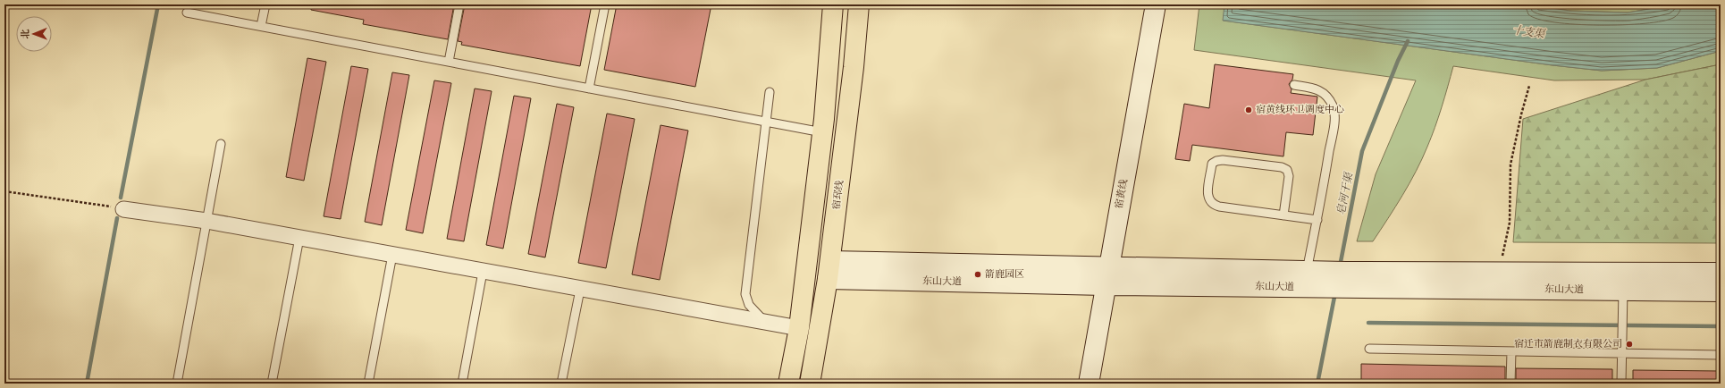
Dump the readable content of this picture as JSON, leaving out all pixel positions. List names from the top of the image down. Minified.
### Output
{"streets":{"main road":["宿黄线","宿邳线","东山大道"]},"crossings":[["宿黄线","东山大道"],["宿邳线","东山大道"]],"water":["十支渠","皂河干渠"],"places":["宿黄线环卫调度中心","箭鹿园区","宿迁市箭鹿制衣有限公司"],"north":"left"}
